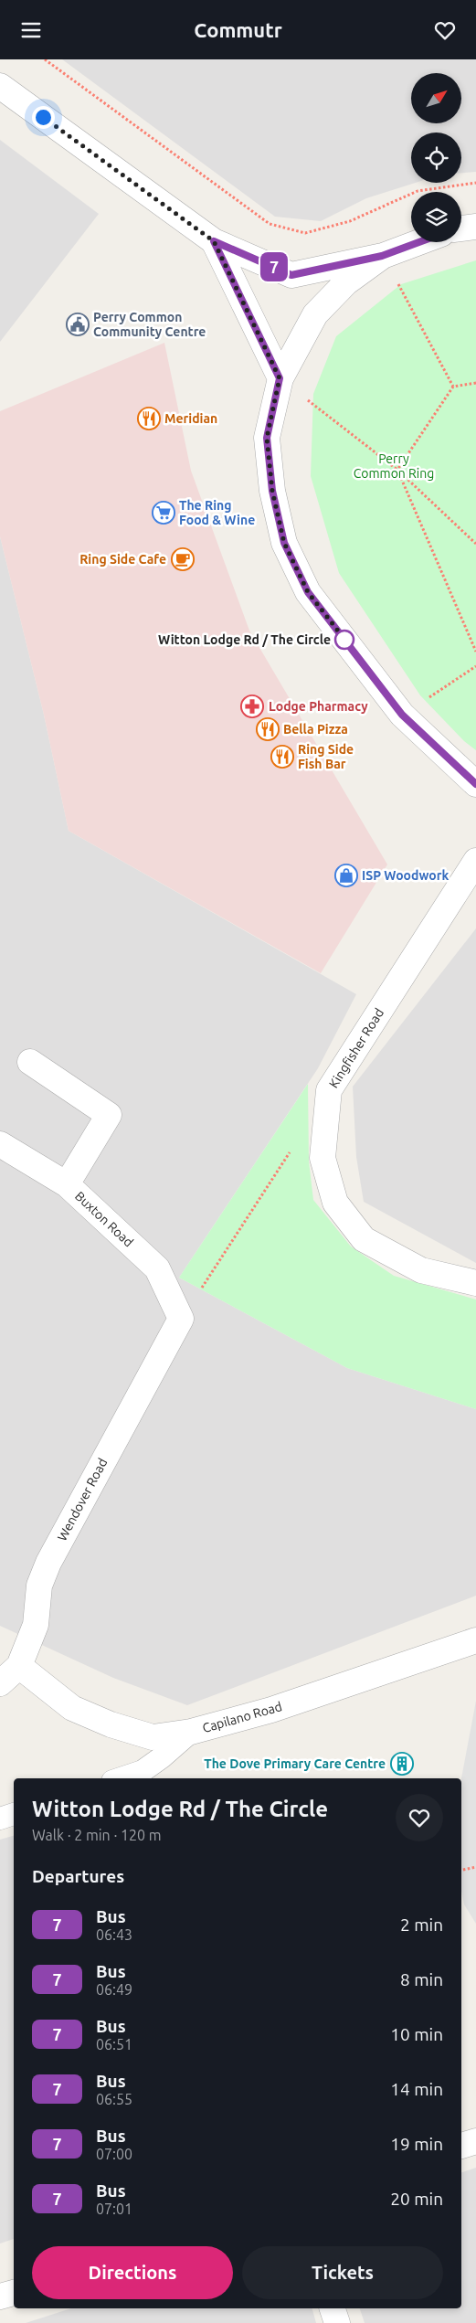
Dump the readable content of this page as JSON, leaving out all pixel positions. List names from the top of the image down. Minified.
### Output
{"streets":{"street":["Kingfisher Road","Buxton Road","Wendover Road","Capilano Road"]},"crossings":[["Buxton Road","Wendover Road"],["Wendover Road","Capilano Road"]],"parks":["Perry Common Ring"],"places":{"public building":["Perry Common Community Centre"],"restaurant":["Meridian","Bella Pizza","Ring Side Fish Bar"],"supermarket":["The Ring Food & Wine"],"cafe":["Ring Side Cafe"],"other":["Witton Lodge Rd / The Circle"],"pharmacy":["Lodge Pharmacy"],"shop":["ISP Woodwork"],"building":["The Dove Primary Care Centre"]},"lines":["bus line 7"],"north":"top right","page":{"header":"Commutr","on_map":"7","heading":[["Witton Lodge Rd / The Circle","Walk · 2 min · 120 m"],"Departures"],"list":[{"mark":"7","name":"Bus","note":"06:43","value":"2 min"},{"mark":"7","name":"Bus","note":"06:49","value":"8 min"},{"mark":"7","name":"Bus","note":"06:51","value":"10 min"},{"mark":"7","name":"Bus","note":"06:55","value":"14 min"},{"mark":"7","name":"Bus","note":"07:00","value":"19 min"},{"mark":"7","name":"Bus","note":"07:01","value":"20 min"}],"buttons":["Directions","Tickets"]}}
